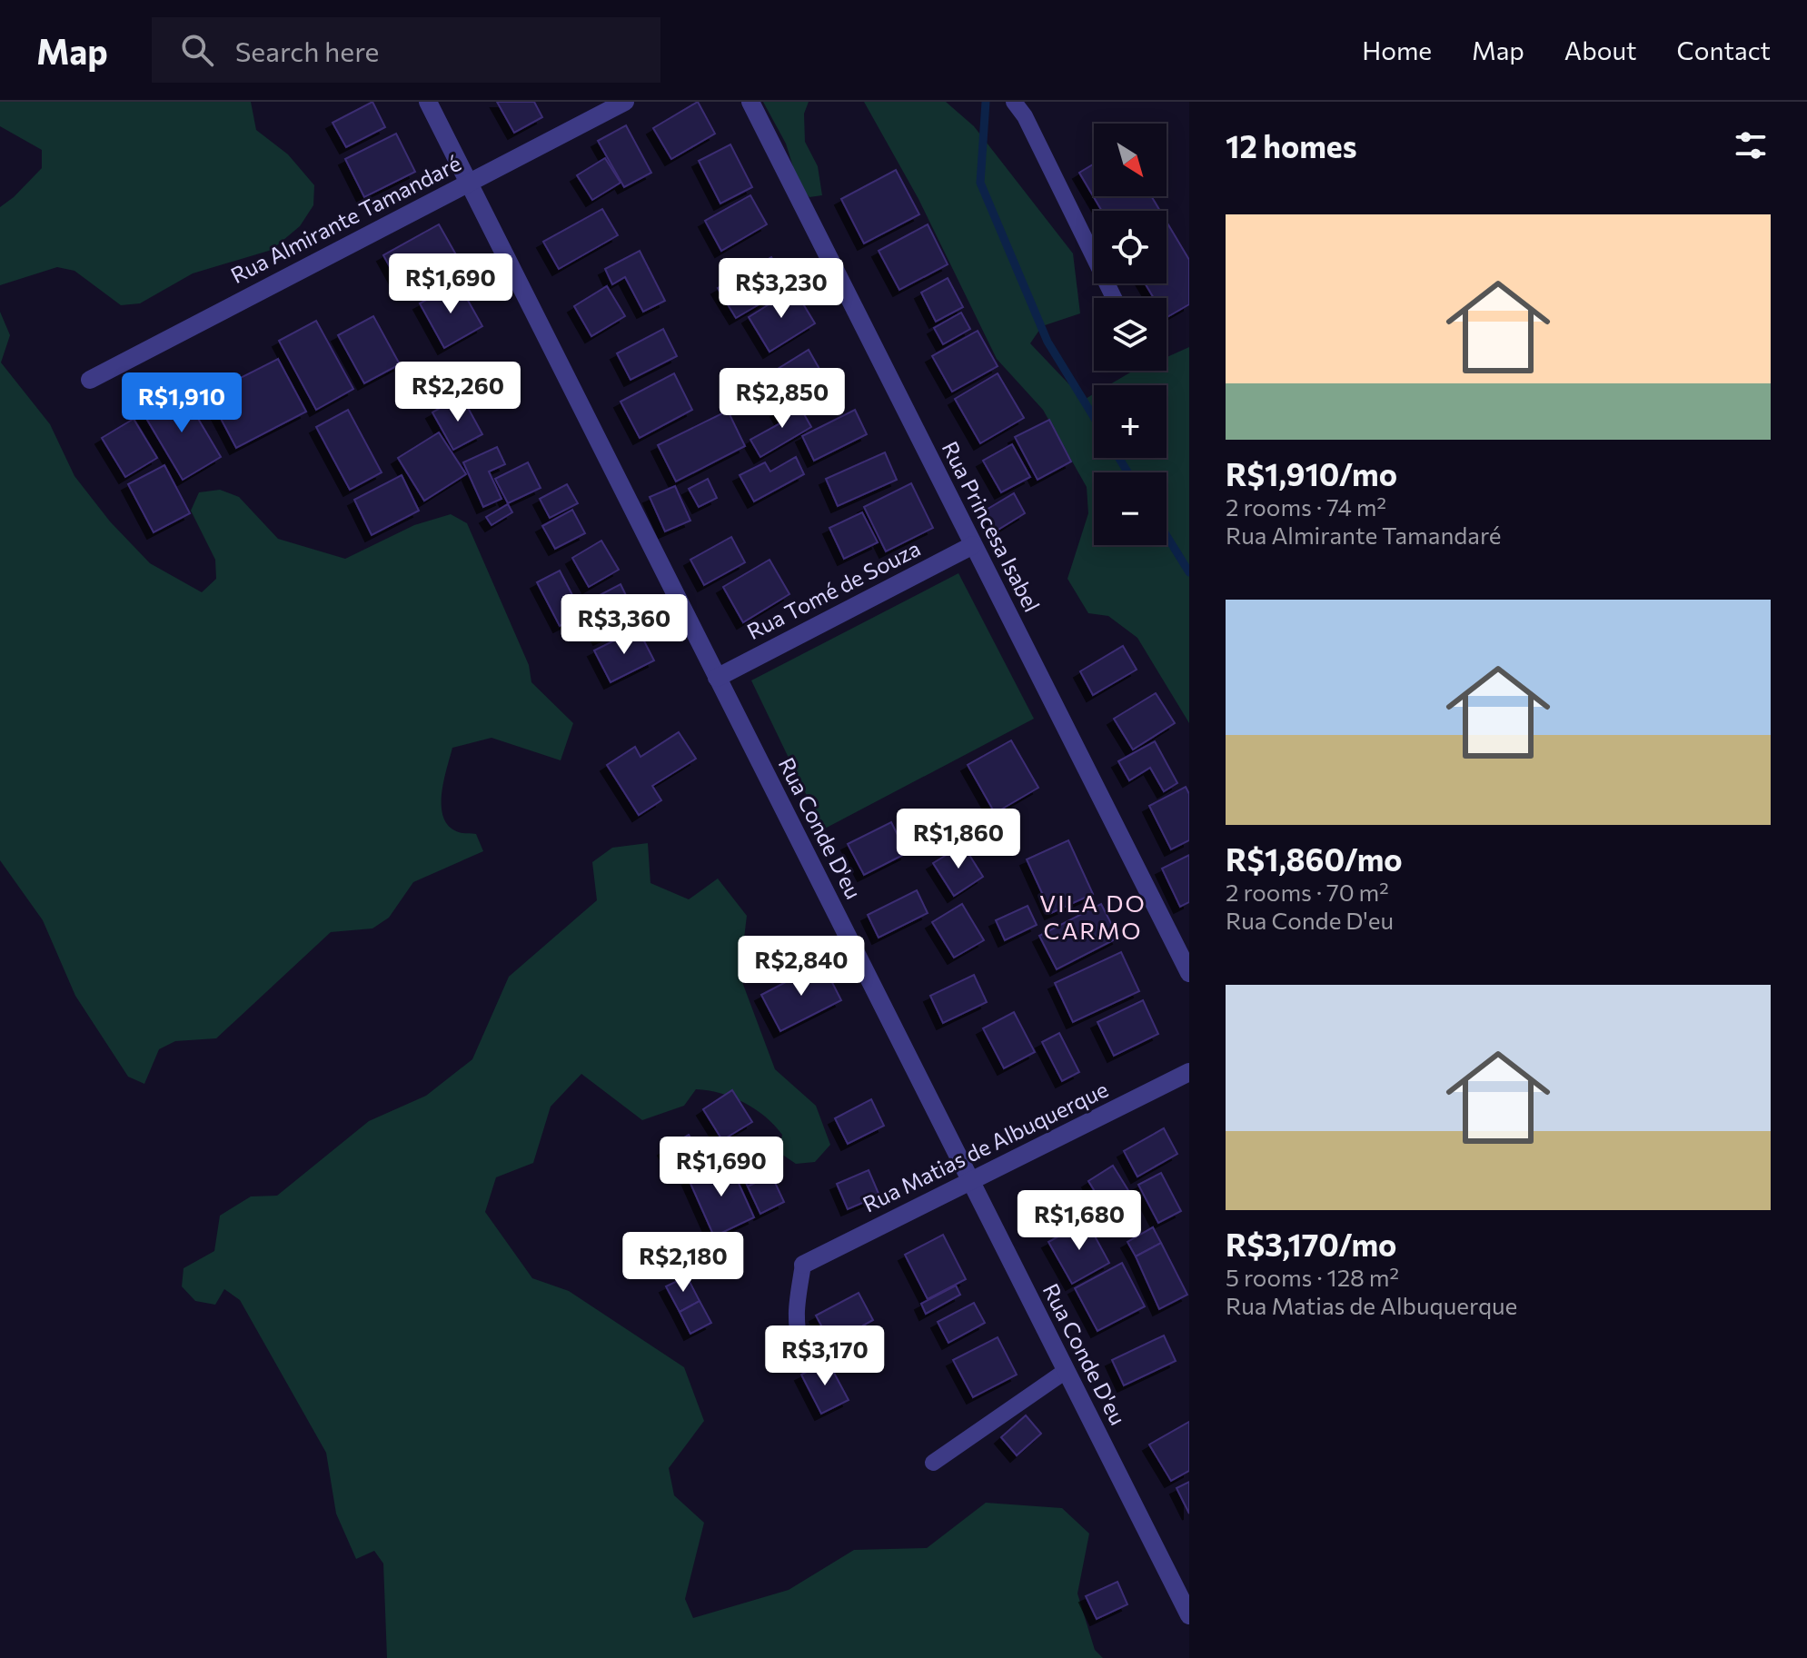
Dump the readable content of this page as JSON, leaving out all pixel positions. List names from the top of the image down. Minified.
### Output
{"streets":{"street":["Rua Almirante Tamandaré","Rua Princesa Isabel","Rua Tomé de Souza","Rua Conde D'eu","Rua Matias de Albuquerque"]},"crossings":[["Rua Almirante Tamandaré","Rua Conde D'eu"],["Rua Princesa Isabel","Rua Tomé de Souza"],["Rua Tomé de Souza","Rua Conde D'eu"],["Rua Conde D'eu","Rua Matias de Albuquerque"]],"districts":["VILA DO CARMO"],"north":"bottom right","page":{"header":"Map","search":"Search here","nav":["Home","Map","About","Contact"],"heading":"12 homes","map_buttons":["+","−"],"list":[{"name":"R$1,910/mo","note":"2 rooms · 74 m² · Rua Almirante Tamandaré"},{"name":"R$1,860/mo","note":"2 rooms · 70 m² · Rua Conde D'eu"},{"name":"R$3,170/mo","note":"5 rooms · 128 m² · Rua Matias de Albuquerque"}],"price":["R$1,690","R$3,230","R$2,260","R$2,850","R$1,910","R$3,360","R$1,860","R$2,840","R$1,690","R$1,680","R$2,180","R$3,170"]}}
